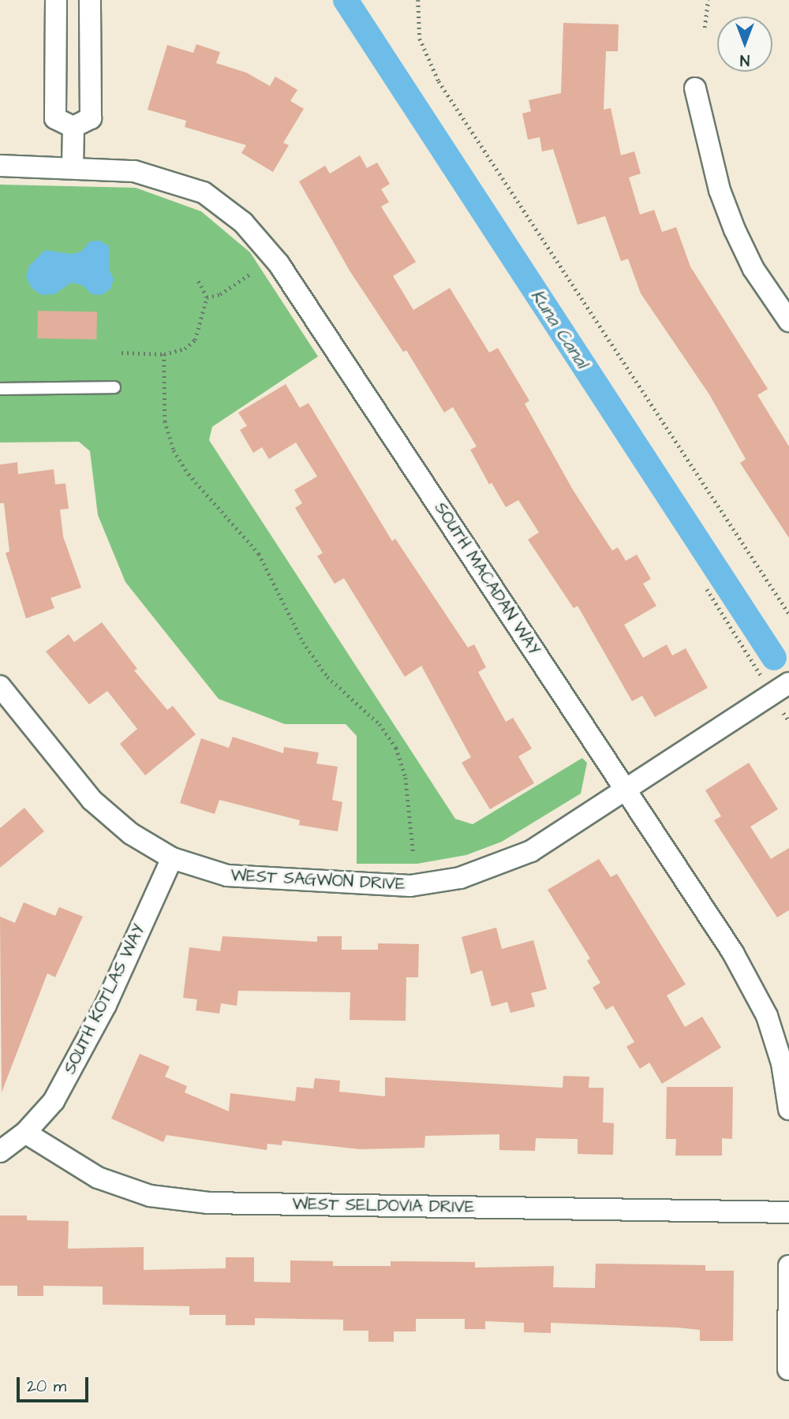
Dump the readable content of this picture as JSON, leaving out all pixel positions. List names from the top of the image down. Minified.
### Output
{"streets":{"street":["SOUTH MACADAN WAY","WEST SAGWON DRIVE","SOUTH KOTLAS WAY","WEST SELDOVIA DRIVE"]},"crossings":[["SOUTH MACADAN WAY","WEST SAGWON DRIVE"],["WEST SAGWON DRIVE","SOUTH KOTLAS WAY"],["SOUTH KOTLAS WAY","WEST SELDOVIA DRIVE"]],"water":["Kuna Canal"],"scale_bar":"20 m","north":"bottom"}
